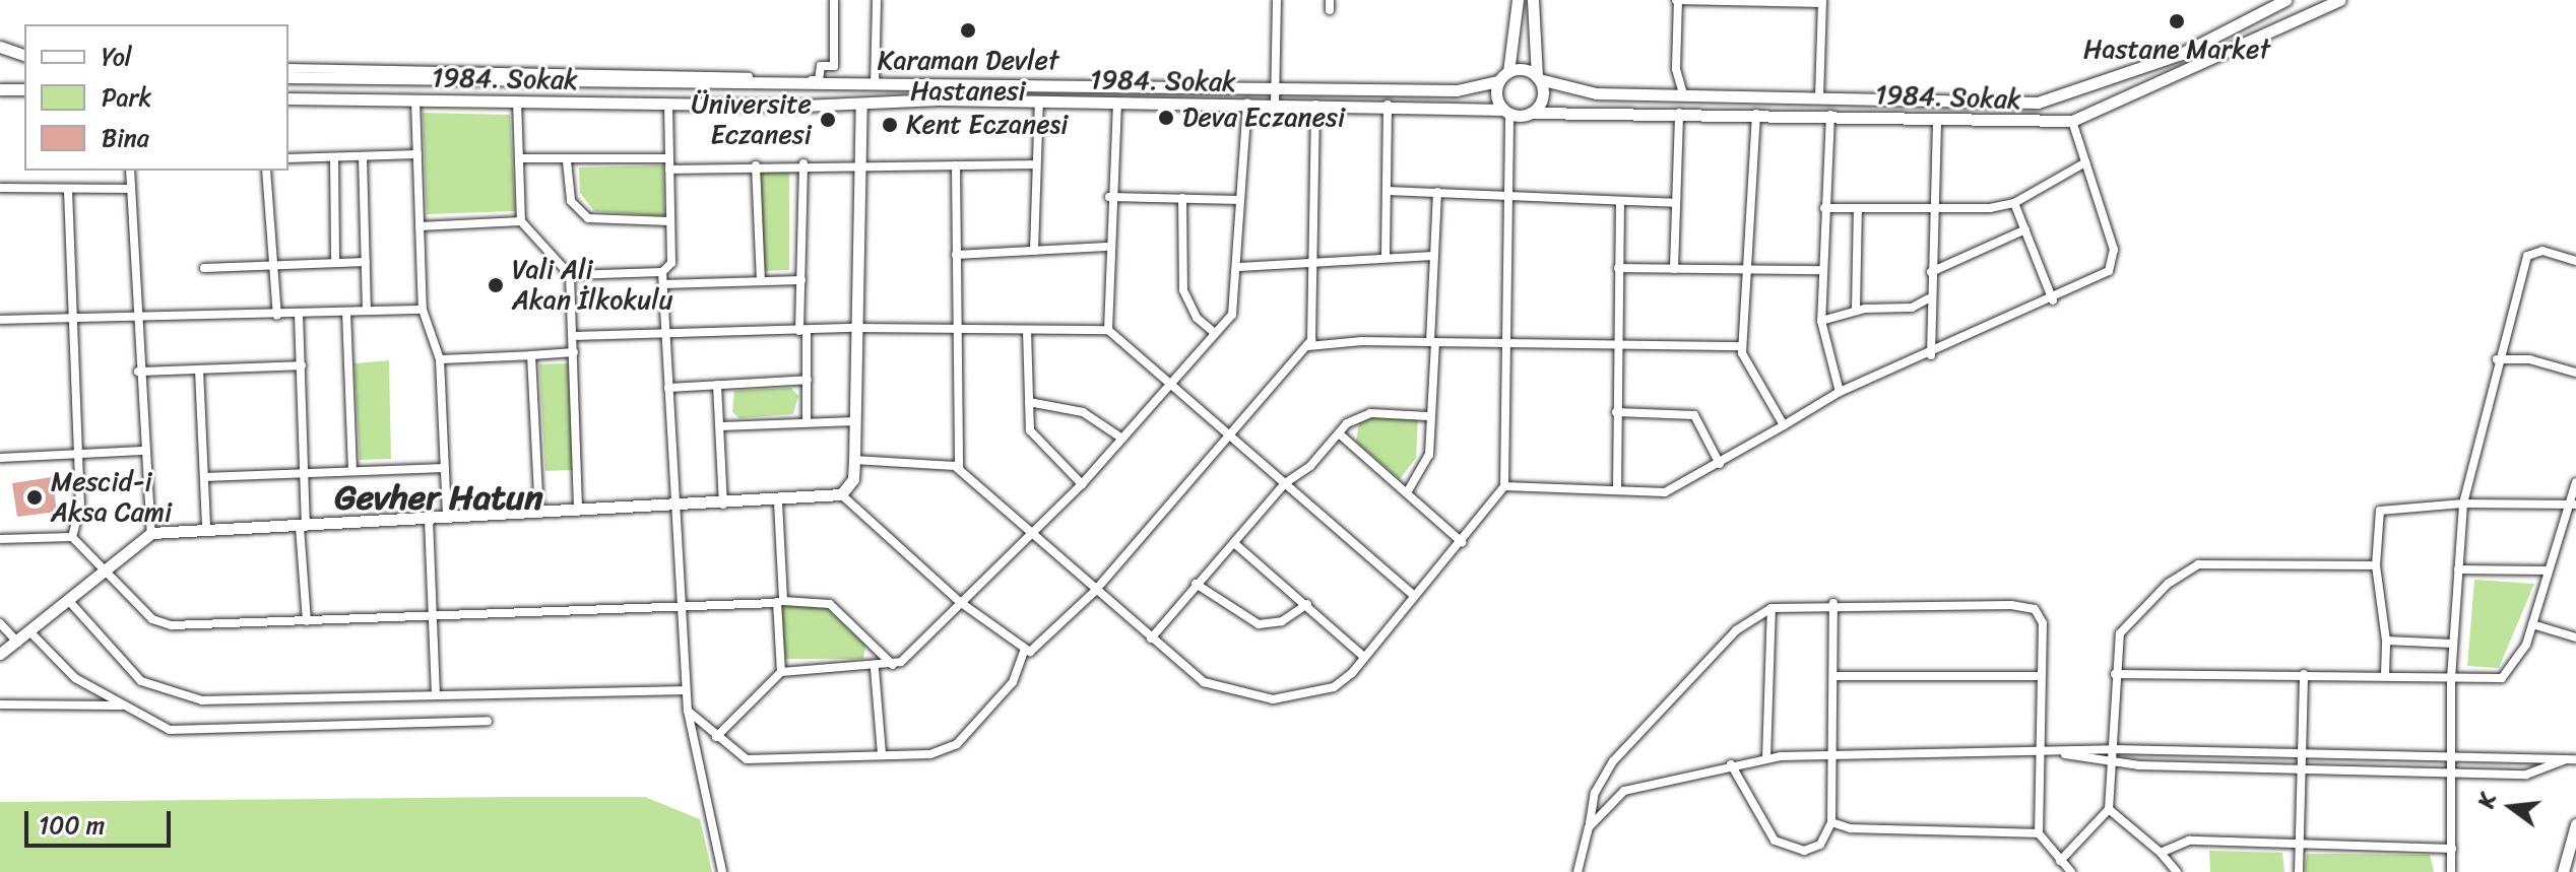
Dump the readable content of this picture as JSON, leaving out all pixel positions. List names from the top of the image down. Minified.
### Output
{"streets":{"main road":["1984. Sokak"]},"districts":["Gevher Hatun"],"places":["Hastane Market","Karaman Devlet Hastanesi","Deva Eczanesi","Üniversite Eczanesi","Kent Eczanesi","Vali Ali Akan İlkokulu","Mescid-i Aksa Cami"],"legend":["Yol","Park","Bina"],"scale_bar":"100 m","north":"left"}
